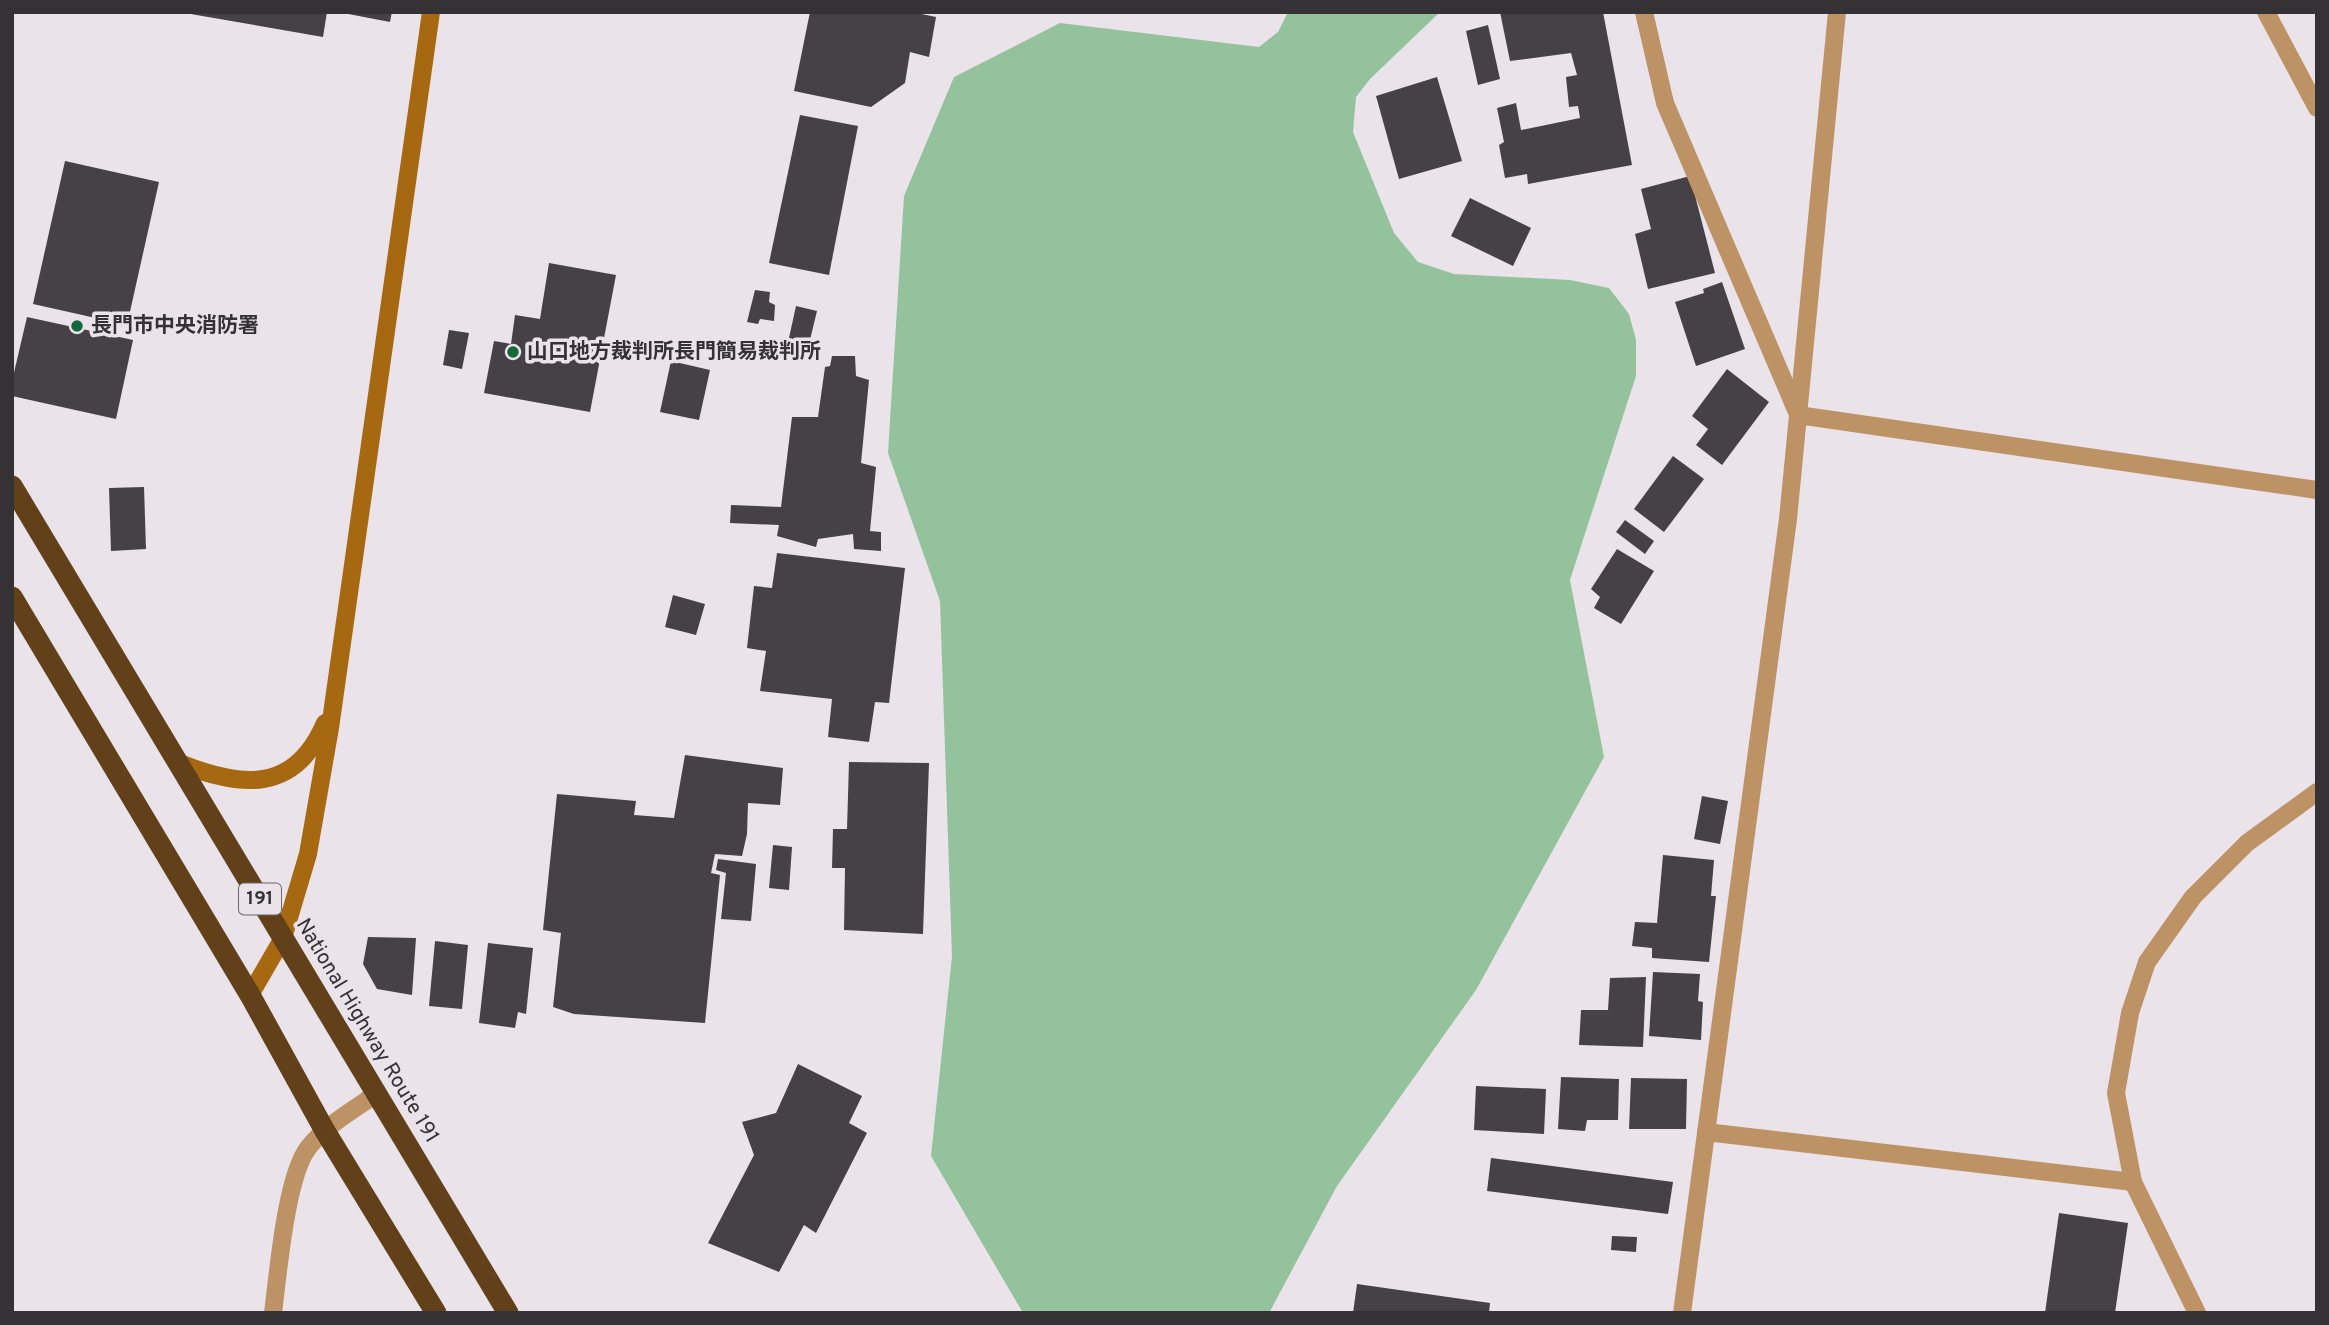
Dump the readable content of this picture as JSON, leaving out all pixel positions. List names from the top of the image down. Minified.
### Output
{"streets":{"highway":["191","National Highway Route 191"]},"places":["長門市中央消防署","山口地方裁判所長門簡易裁判所"]}
